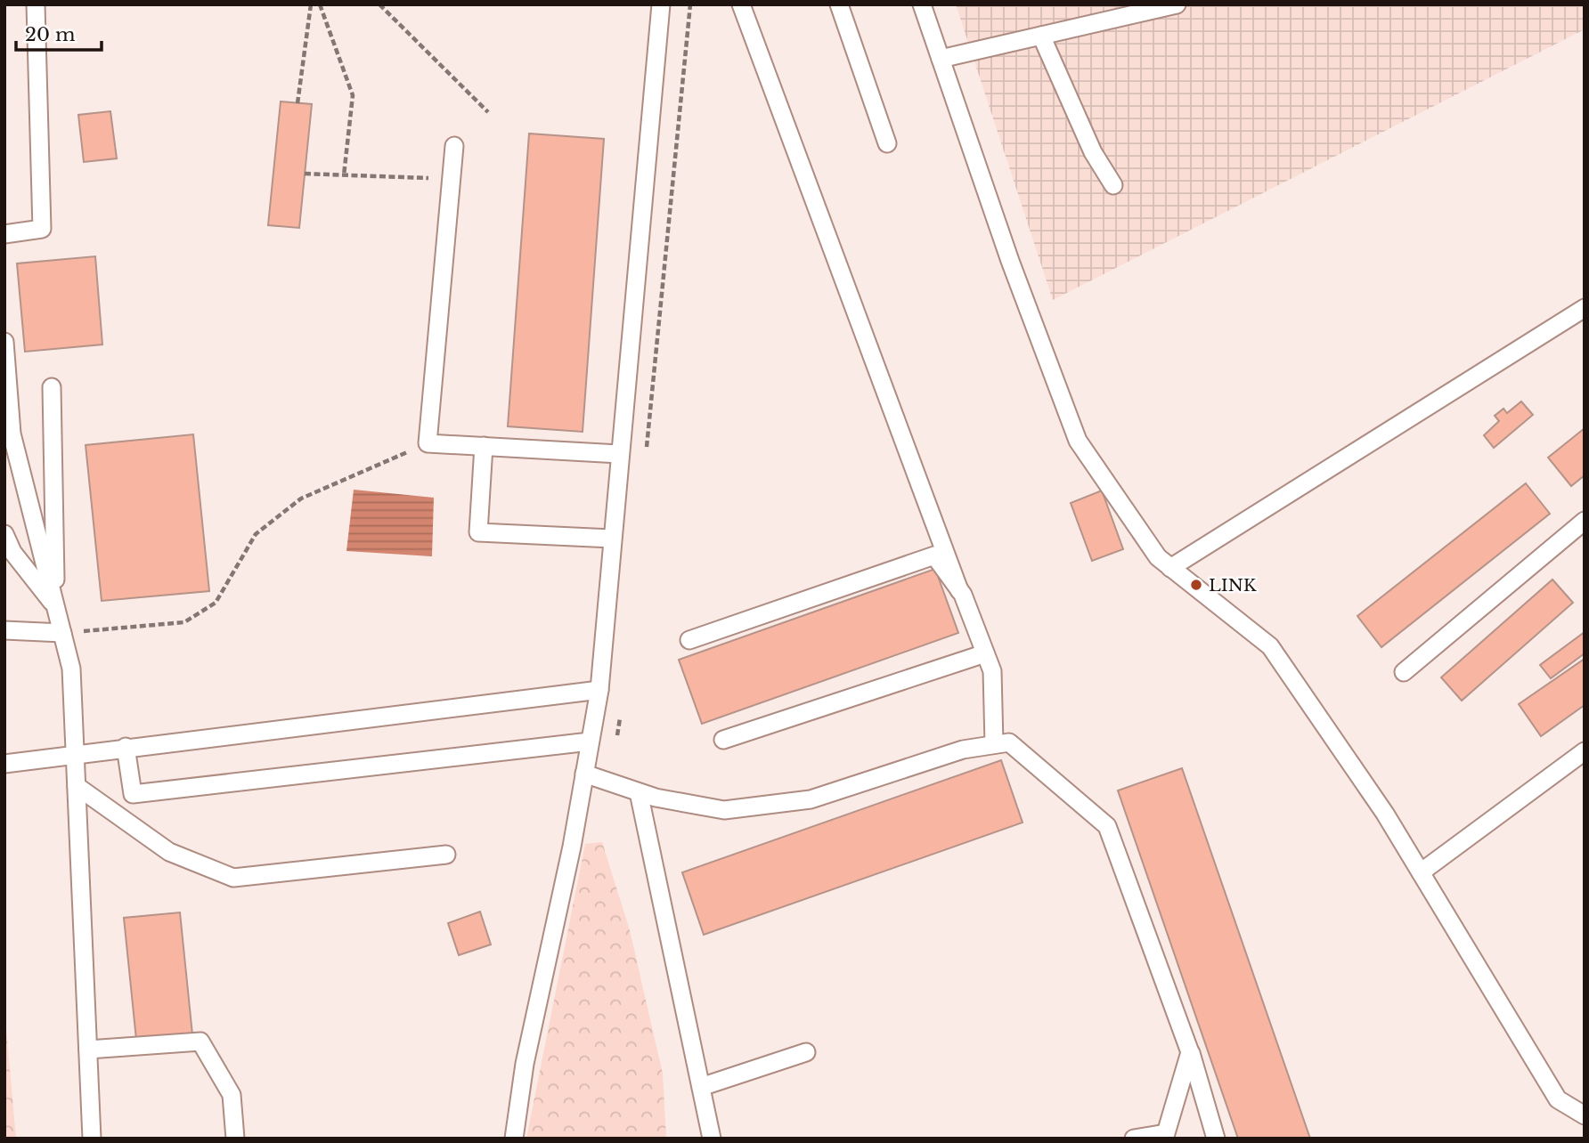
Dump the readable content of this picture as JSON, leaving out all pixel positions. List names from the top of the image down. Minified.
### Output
{"places":["LINK"],"scale_bar":"20 m"}
